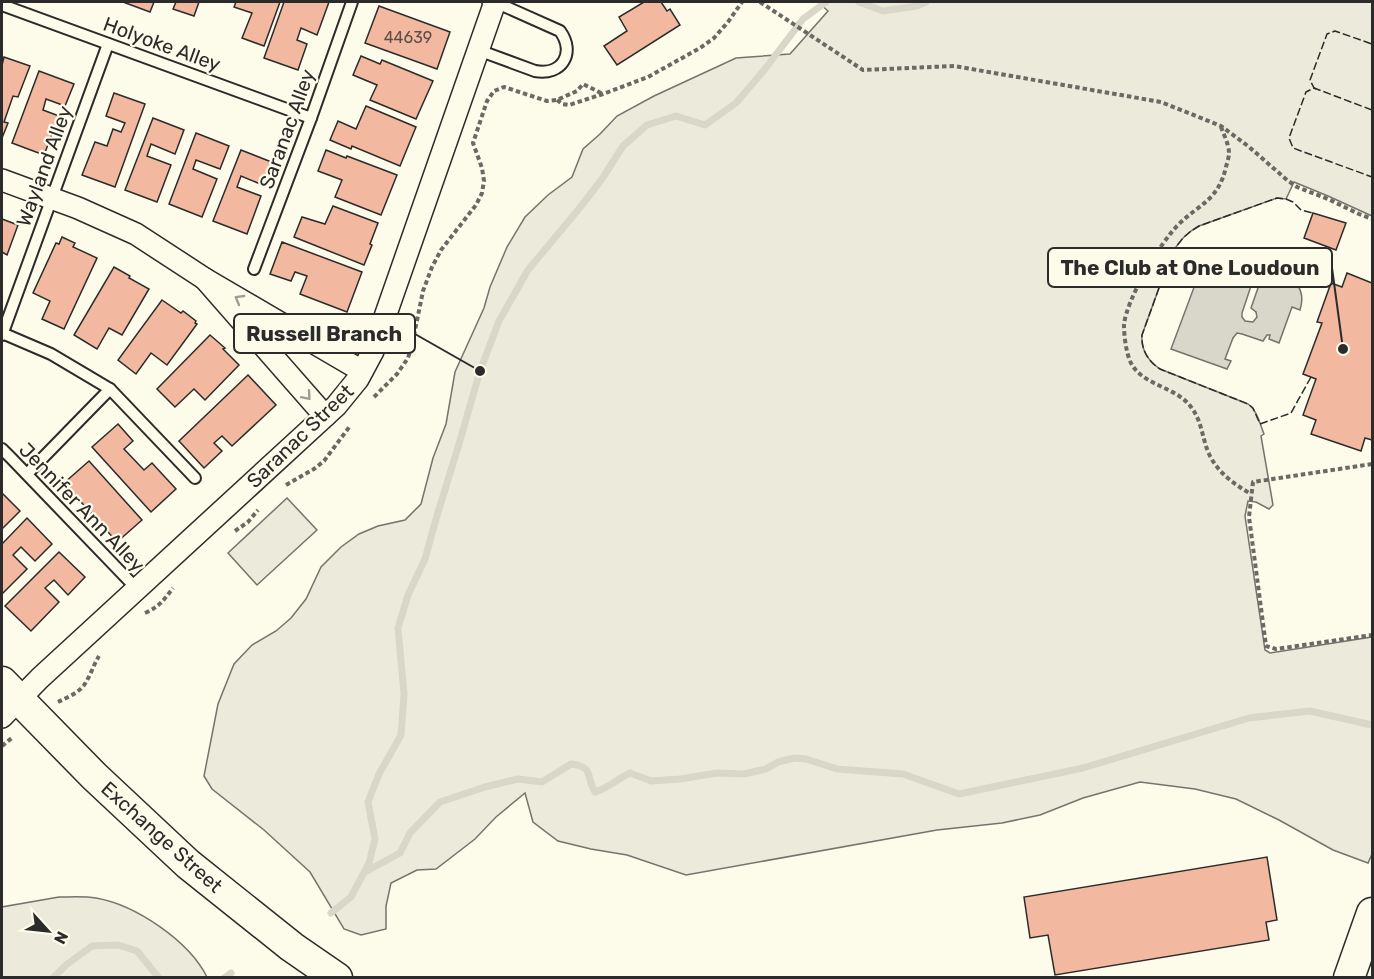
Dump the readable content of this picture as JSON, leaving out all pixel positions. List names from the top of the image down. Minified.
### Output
{"streets":{"street":["Saranac Street","Exchange Street"],"lane":["Holyoke Alley","Saranac Alley","Wayland Alley","Jennifer Ann Alley"]},"crossings":[["Holyoke Alley","Saranac Alley"],["Holyoke Alley","Wayland Alley"],["Saranac Street","Jennifer Ann Alley"],["Saranac Street","Exchange Street"]],"places":["The Club at One Loudoun","Russell Branch"],"house_numbers":["44639"],"north":"bottom right"}
